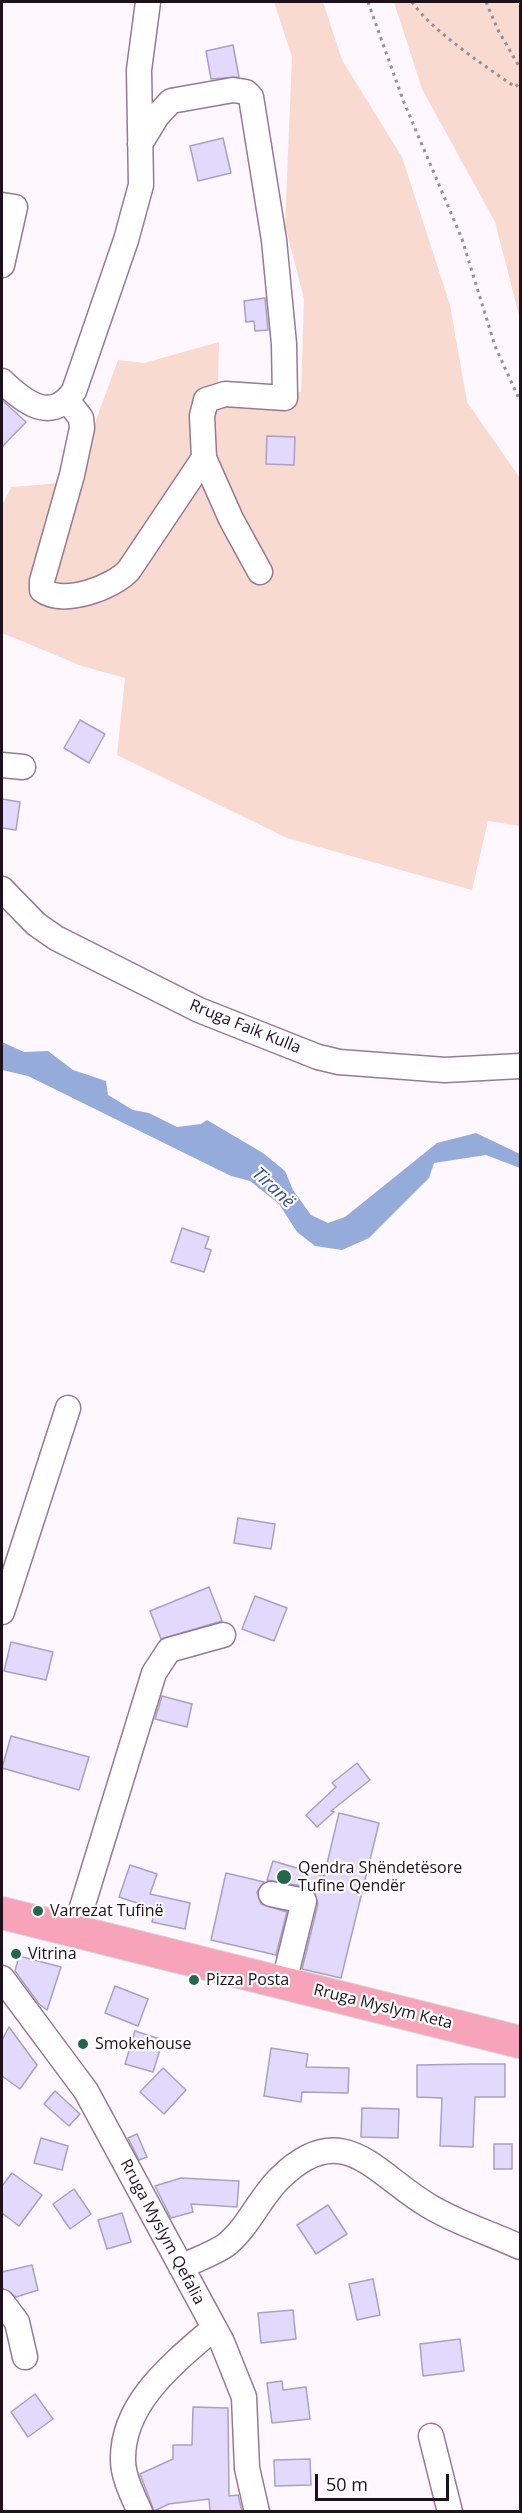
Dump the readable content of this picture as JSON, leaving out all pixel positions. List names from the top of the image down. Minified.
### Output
{"streets":{"main road":["Rruga Myslym Keta"],"street":["Rruga Faik Kulla","Rruga Myslym Qefalia"]},"water":["Tiranë"],"places":["Qendra Shëndetësore Tufine Qendër","Varrezat Tufinë","Vitrina","Pizza Posta","Smokehouse"],"scale_bar":"50 m"}
